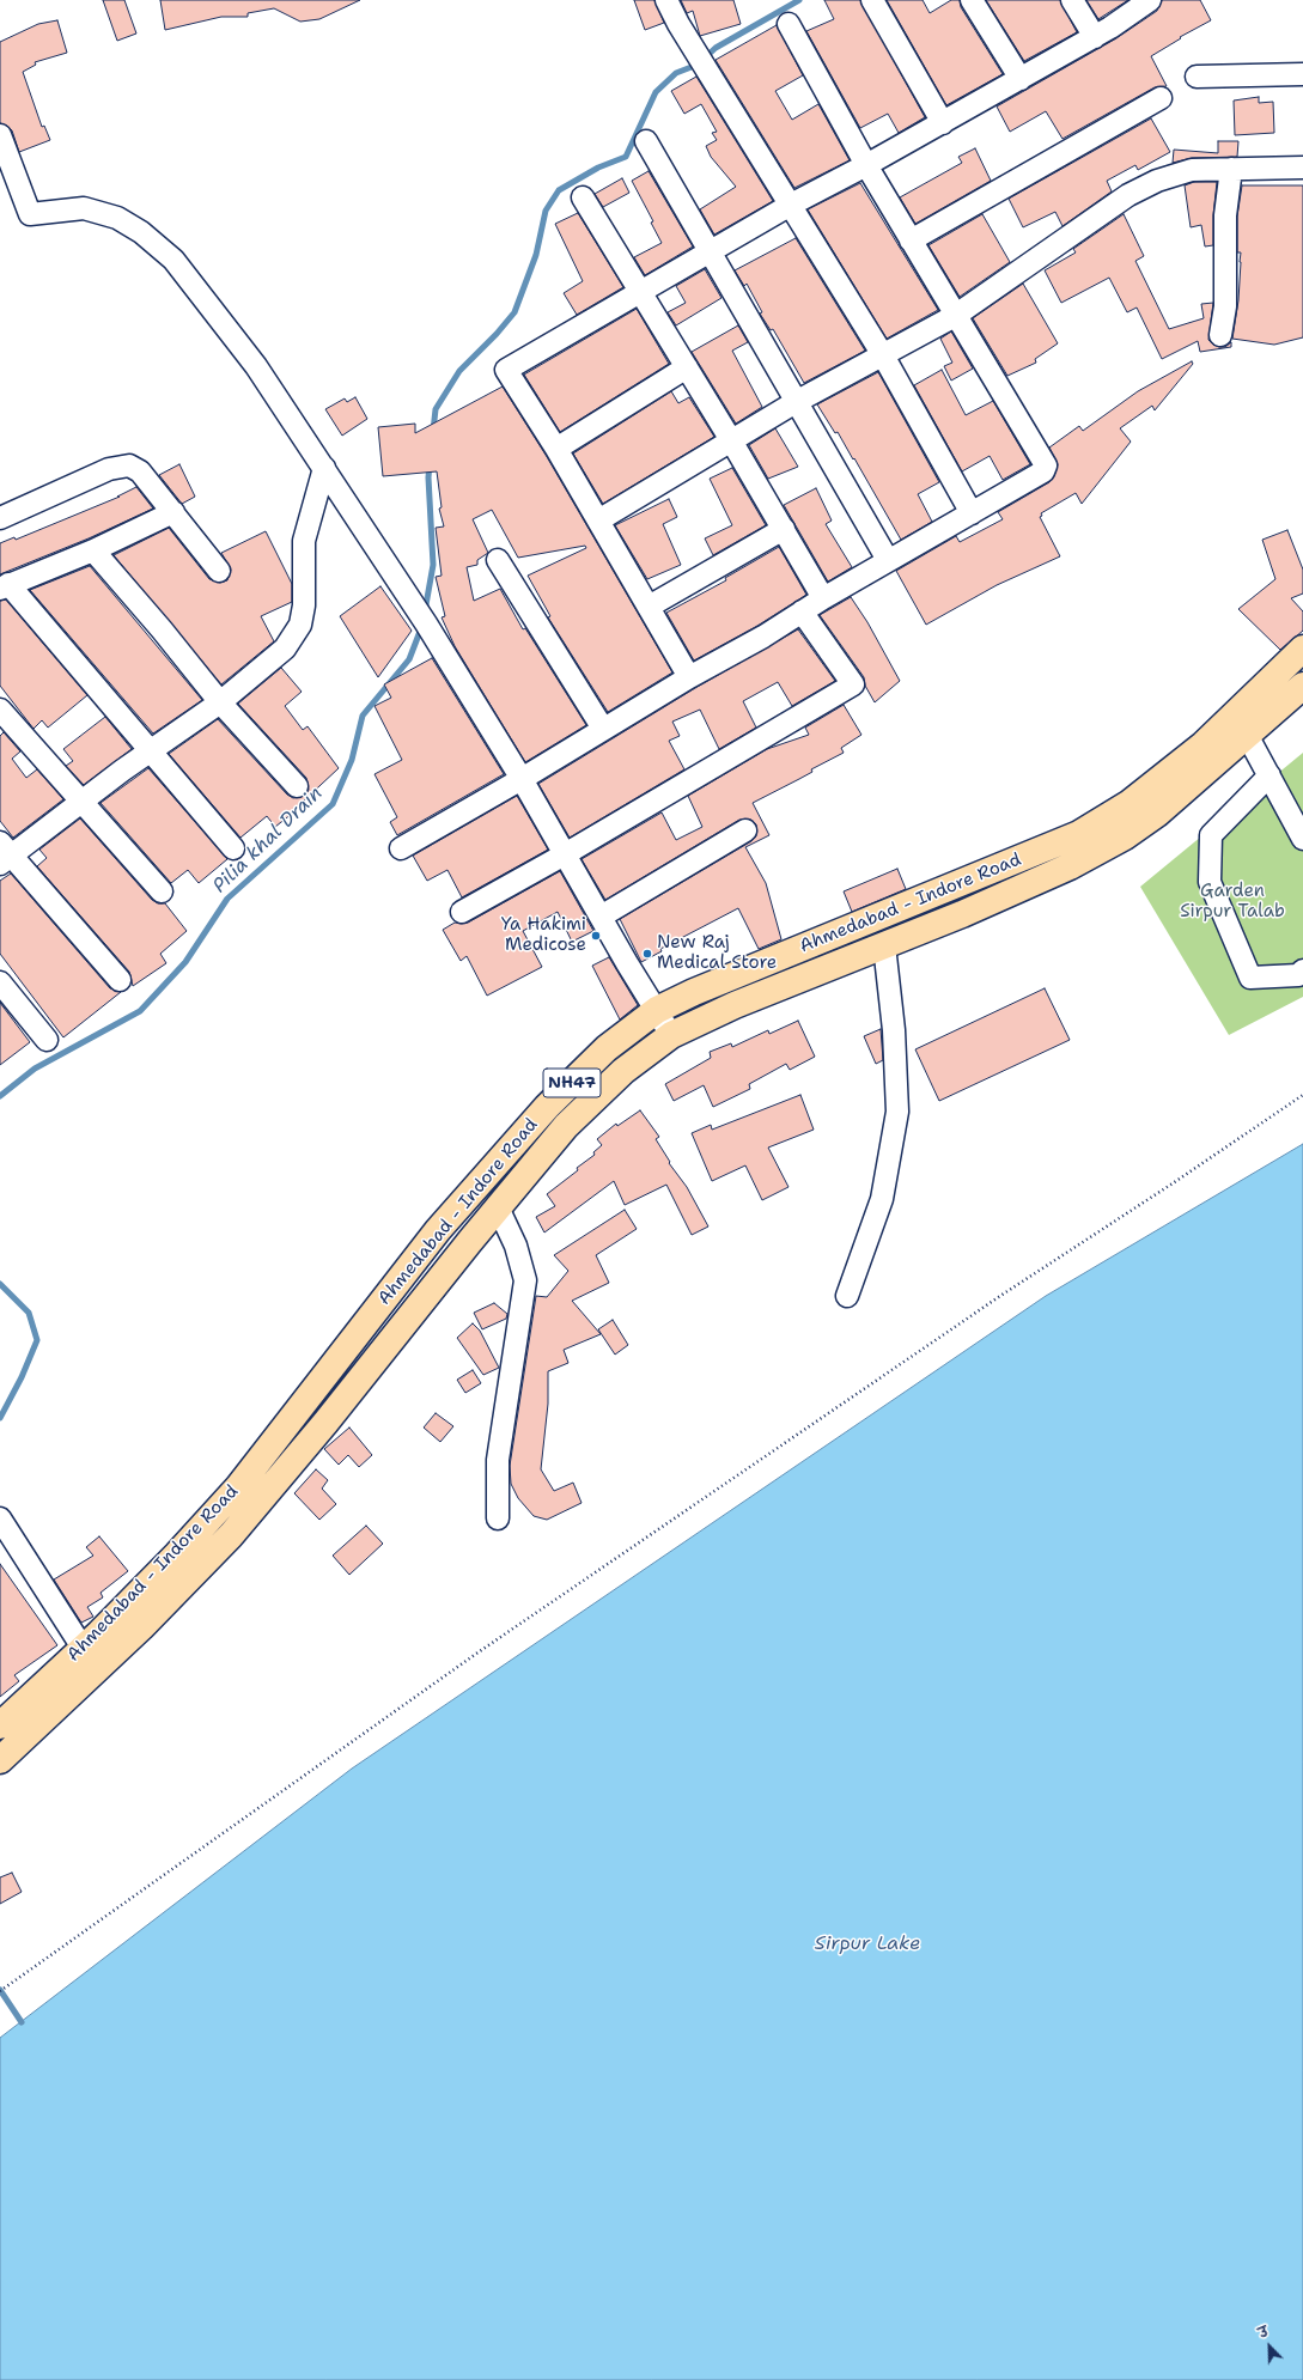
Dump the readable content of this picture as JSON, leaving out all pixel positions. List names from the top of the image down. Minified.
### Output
{"streets":{"highway":["Ahmedabad - Indore Road","NH47"]},"water":["Pilia khal Drain","Sirpur Lake"],"parks":["Garden Sirpur Talab"],"places":["Ya Hakimi Medicose","New Raj Medical Store"],"north":"top left"}
